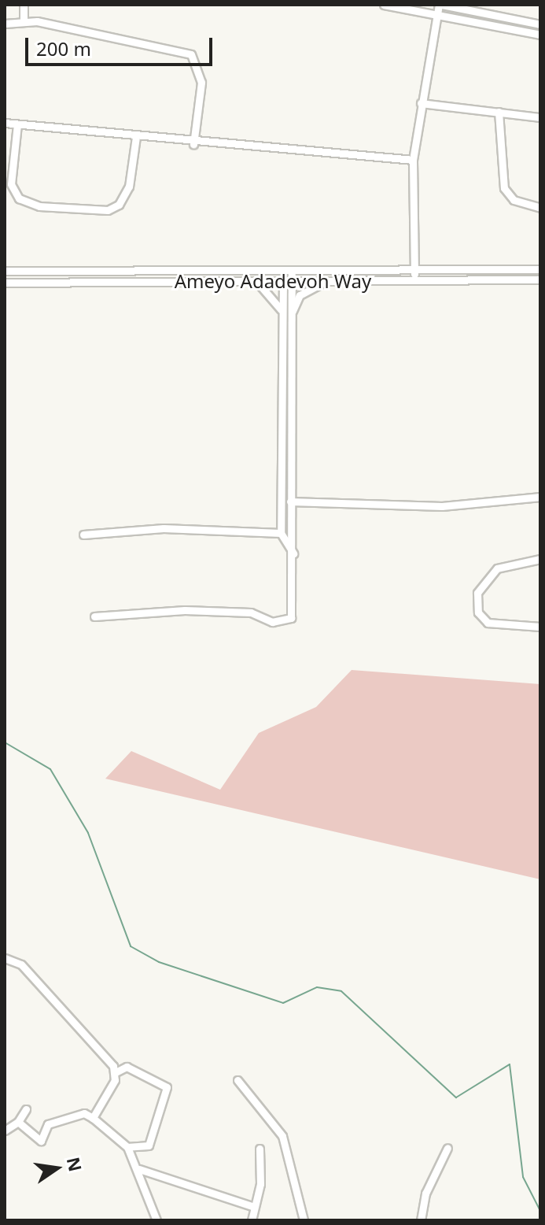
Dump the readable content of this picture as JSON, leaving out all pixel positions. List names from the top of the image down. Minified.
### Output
{"streets":{"street":["Ameyo Adadevoh Way"]},"scale_bar":"200 m","north":"right"}
